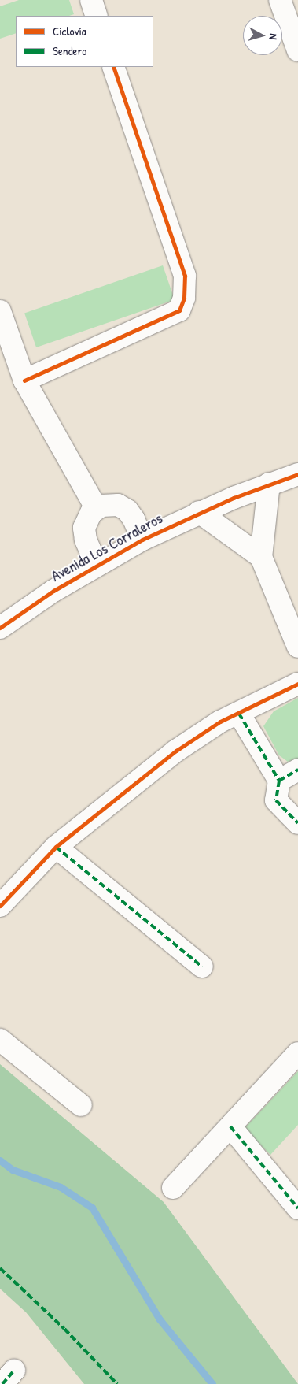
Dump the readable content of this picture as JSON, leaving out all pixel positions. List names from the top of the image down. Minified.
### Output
{"streets":{"street":["Avenida Los Corraleros"]},"legend":["Ciclovía","Sendero"],"north":"right"}
